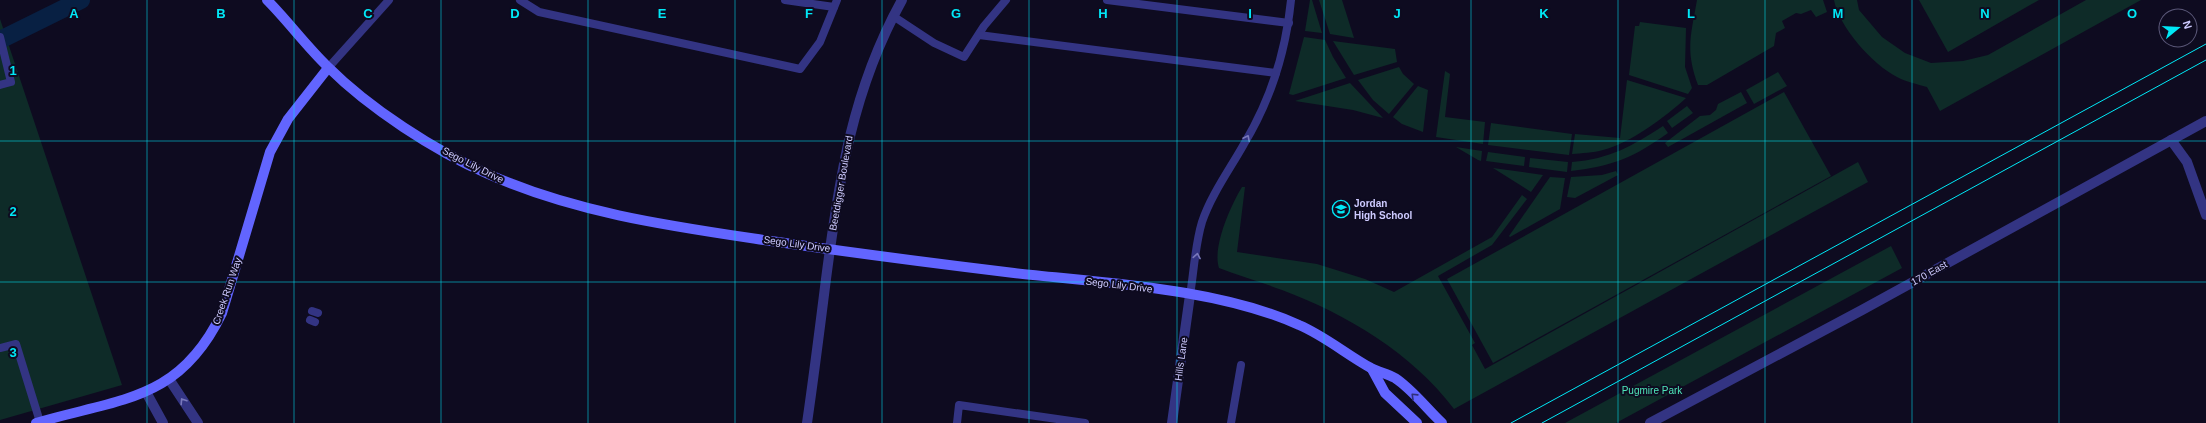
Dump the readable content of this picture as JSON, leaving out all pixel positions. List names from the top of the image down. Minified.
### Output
{"streets":{"main road":["Sego Lily Drive","Creek Run Way"],"street":["Beetdigger Boulevard","170 East","Hills Lane"]},"crossings":[["Sego Lily Drive","Beetdigger Boulevard"],["Sego Lily Drive","Creek Run Way"],["Sego Lily Drive","Hills Lane"]],"parks":["Pugmire Park"],"places":{"school or university":["Jordan High School"]},"north":"right","grid":{"columns":["A","B","C","D","E","F","G","H","I","J","K","L","M","N","O"],"rows":["1","2","3"]}}
